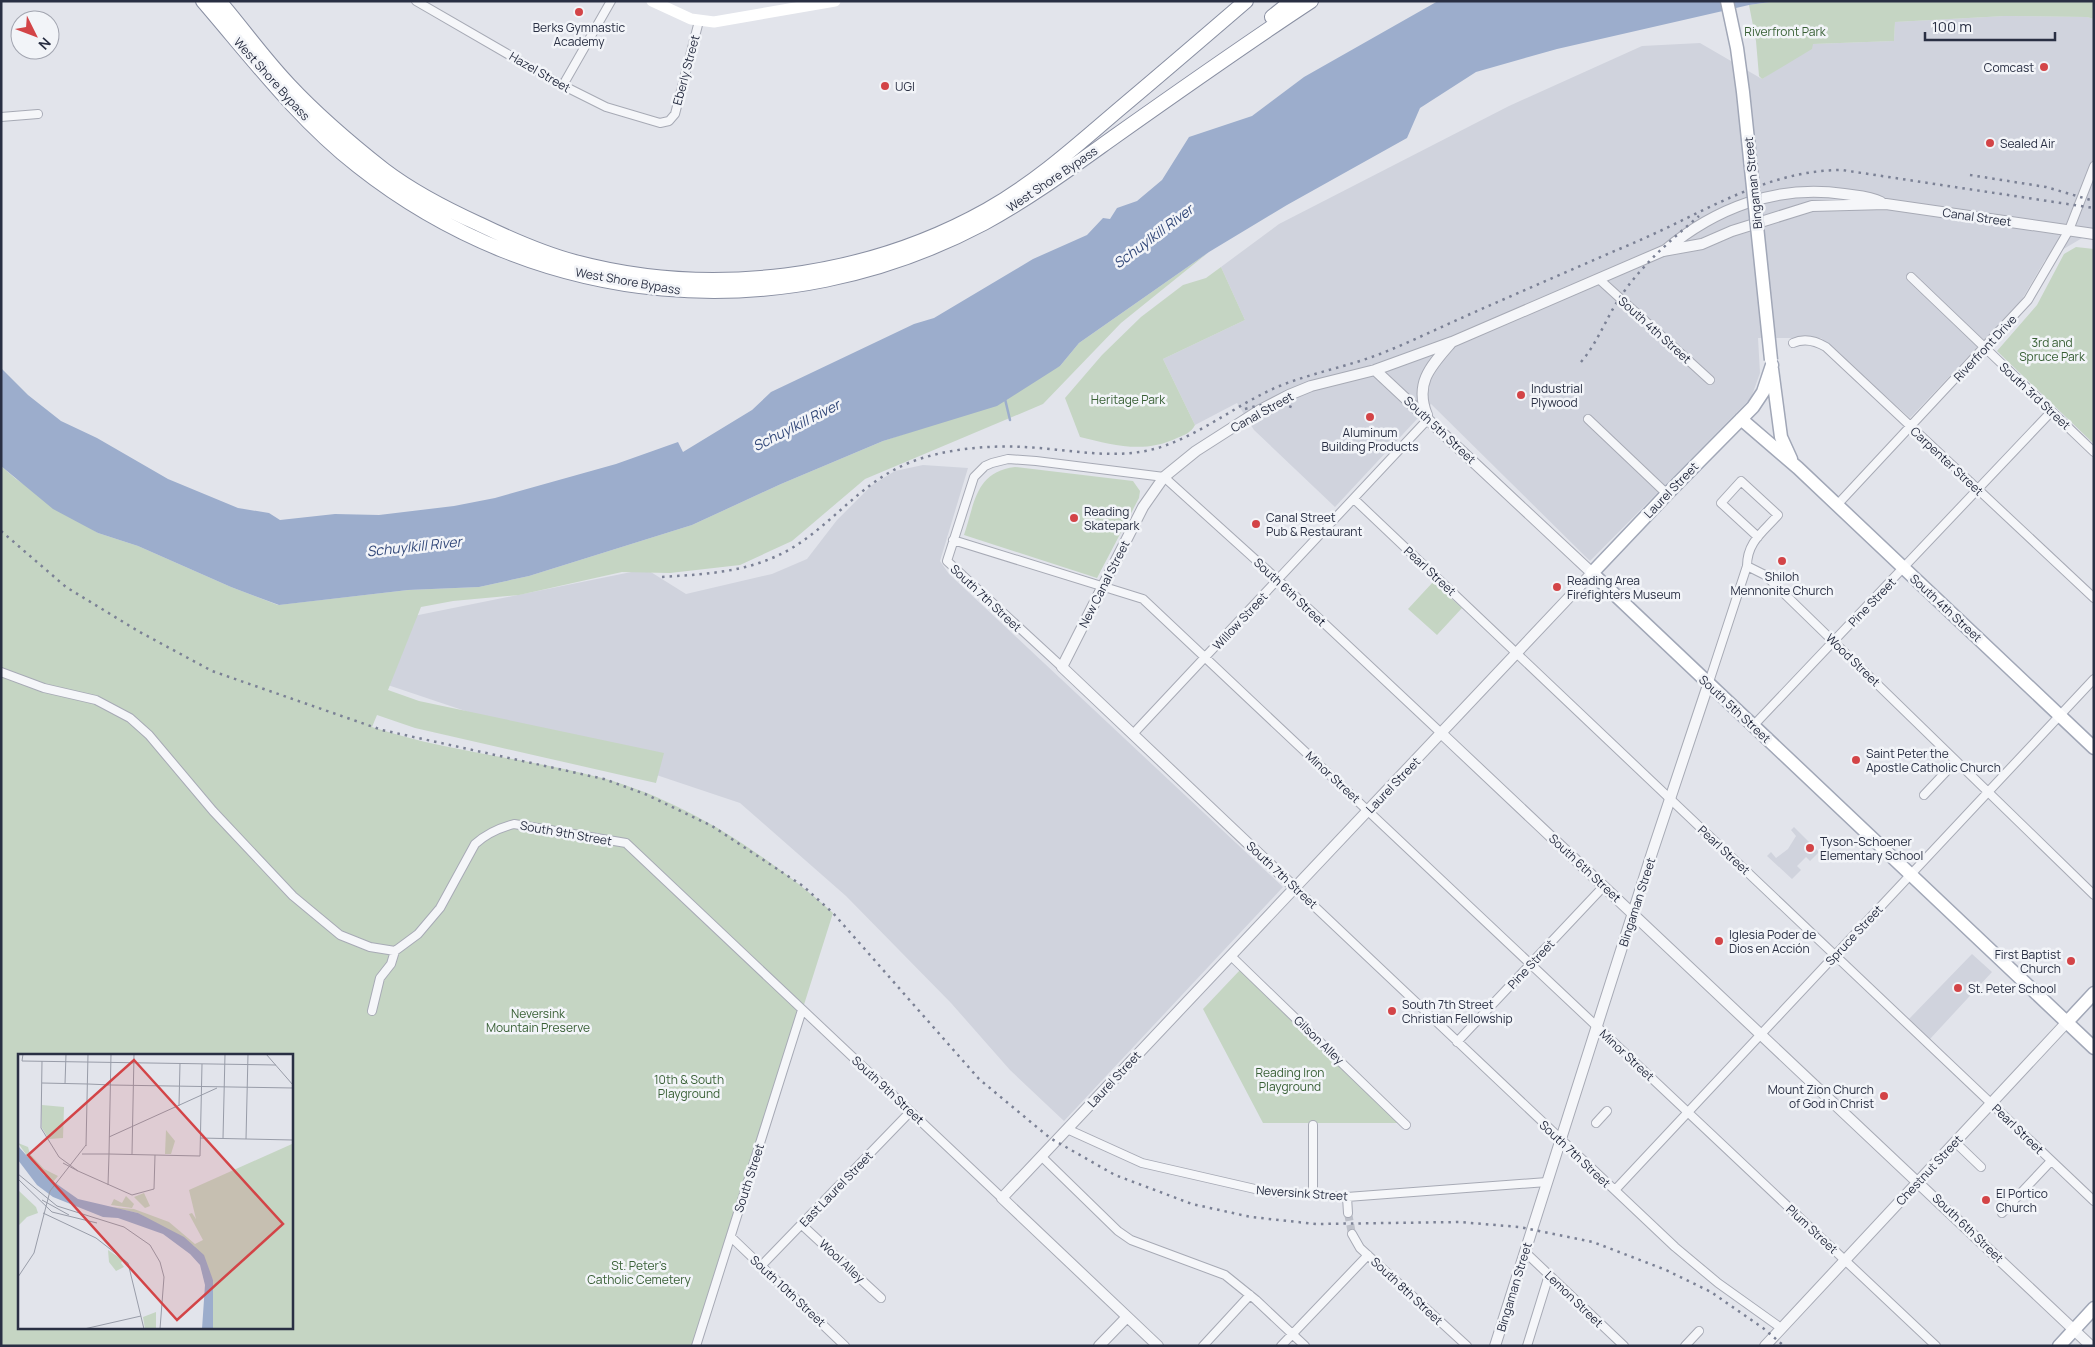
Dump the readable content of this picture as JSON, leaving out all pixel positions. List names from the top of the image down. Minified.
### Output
{"streets":{"highway":["West Shore Bypass"],"main road":["Bingaman Street","South 4th Street","South 5th Street","Laurel Street","Chestnut Street"],"street":["Eberly Street","Hazel Street","Canal Street","Riverfront Drive","South 3rd Street","Carpenter Street","Pearl Street","New Canal Street","South 6th Street","South 7th Street","Pine Street","Willow Street","Wood Street","Minor Street","South 9th Street","Spruce Street","Gilson Alley","South Street","East Laurel Street","Neversink Street","Plum Street","Wool Alley","South 10th Street","South 8th Street","Lemon Street"]},"crossings":[["Eberly Street","Hazel Street"],["Bingaman Street","South 4th Street"],["Bingaman Street","South 5th Street"],["Bingaman Street","Laurel Street"],["Bingaman Street","Pearl Street"],["Bingaman Street","South 6th Street"],["Bingaman Street","South 7th Street"],["Bingaman Street","Wood Street"],["Bingaman Street","Minor Street"],["Bingaman Street","Neversink Street"],["Bingaman Street","Lemon Street"],["Canal Street","South 4th Street"],["Canal Street","Riverfront Drive"],["Canal Street","South 5th Street"],["Canal Street","New Canal Street"],["Canal Street","South 6th Street"],["South 4th Street","Riverfront Drive"],["South 4th Street","Laurel Street"],["South 4th Street","Pine Street"],["South 4th Street","Spruce Street"],["Riverfront Drive","South 3rd Street"],["Riverfront Drive","Carpenter Street"],["South 3rd Street","Pine Street"],["South 5th Street","Laurel Street"],["South 5th Street","Pine Street"],["South 5th Street","Willow Street"],["South 5th Street","Spruce Street"],["South 5th Street","Chestnut Street"],["Carpenter Street","Pine Street"],["Laurel Street","Pearl Street"],["Laurel Street","South 6th Street"],["Laurel Street","South 7th Street"],["Laurel Street","Minor Street"],["Laurel Street","South 9th Street"],["Laurel Street","Gilson Alley"],["Laurel Street","Neversink Street"],["Pearl Street","Willow Street"],["Pearl Street","Spruce Street"],["Pearl Street","Chestnut Street"],["New Canal Street","South 6th Street"],["New Canal Street","South 7th Street"],["New Canal Street","Minor Street"],["South 6th Street","Pine Street"],["South 6th Street","Willow Street"],["South 6th Street","Spruce Street"],["South 6th Street","Chestnut Street"],["South 7th Street","Pine Street"],["South 7th Street","Willow Street"],["South 7th Street","Minor Street"],["South 7th Street","Spruce Street"],["South 7th Street","Chestnut Street"],["Pine Street","Wood Street"],["Pine Street","Minor Street"],["Willow Street","Minor Street"],["Wood Street","Spruce Street"],["Minor Street","Spruce Street"],["Minor Street","Plum Street"],["South 9th Street","South Street"],["South 9th Street","East Laurel Street"],["Spruce Street","Plum Street"],["Chestnut Street","Plum Street"],["South Street","South 10th Street"],["East Laurel Street","Wool Alley"],["East Laurel Street","South 10th Street"]],"water":["Schuylkill River"],"parks":["Riverfront Park","3rd and Spruce Park","Heritage Park","Neversink Mountain Preserve","Reading Iron Playground","10th & South Playground","St. Peter's Catholic Cemetery"],"places":["Berks Gymnastic Academy","Comcast","UGI","Sealed Air","Industrial Plywood","Aluminum Building Products","Reading Skatepark","Canal Street Pub & Restaurant","Shiloh Mennonite Church","Reading Area Firefighters Museum","Saint Peter the Apostle Catholic Church","Tyson-Schoener Elementary School","Iglesia Poder de Dios en Acción","First Baptist Church","St. Peter School","South 7th Street Christian Fellowship","Mount Zion Church of God in Christ","El Portico Church"],"scale_bar":"100 m","north":"bottom right"}
